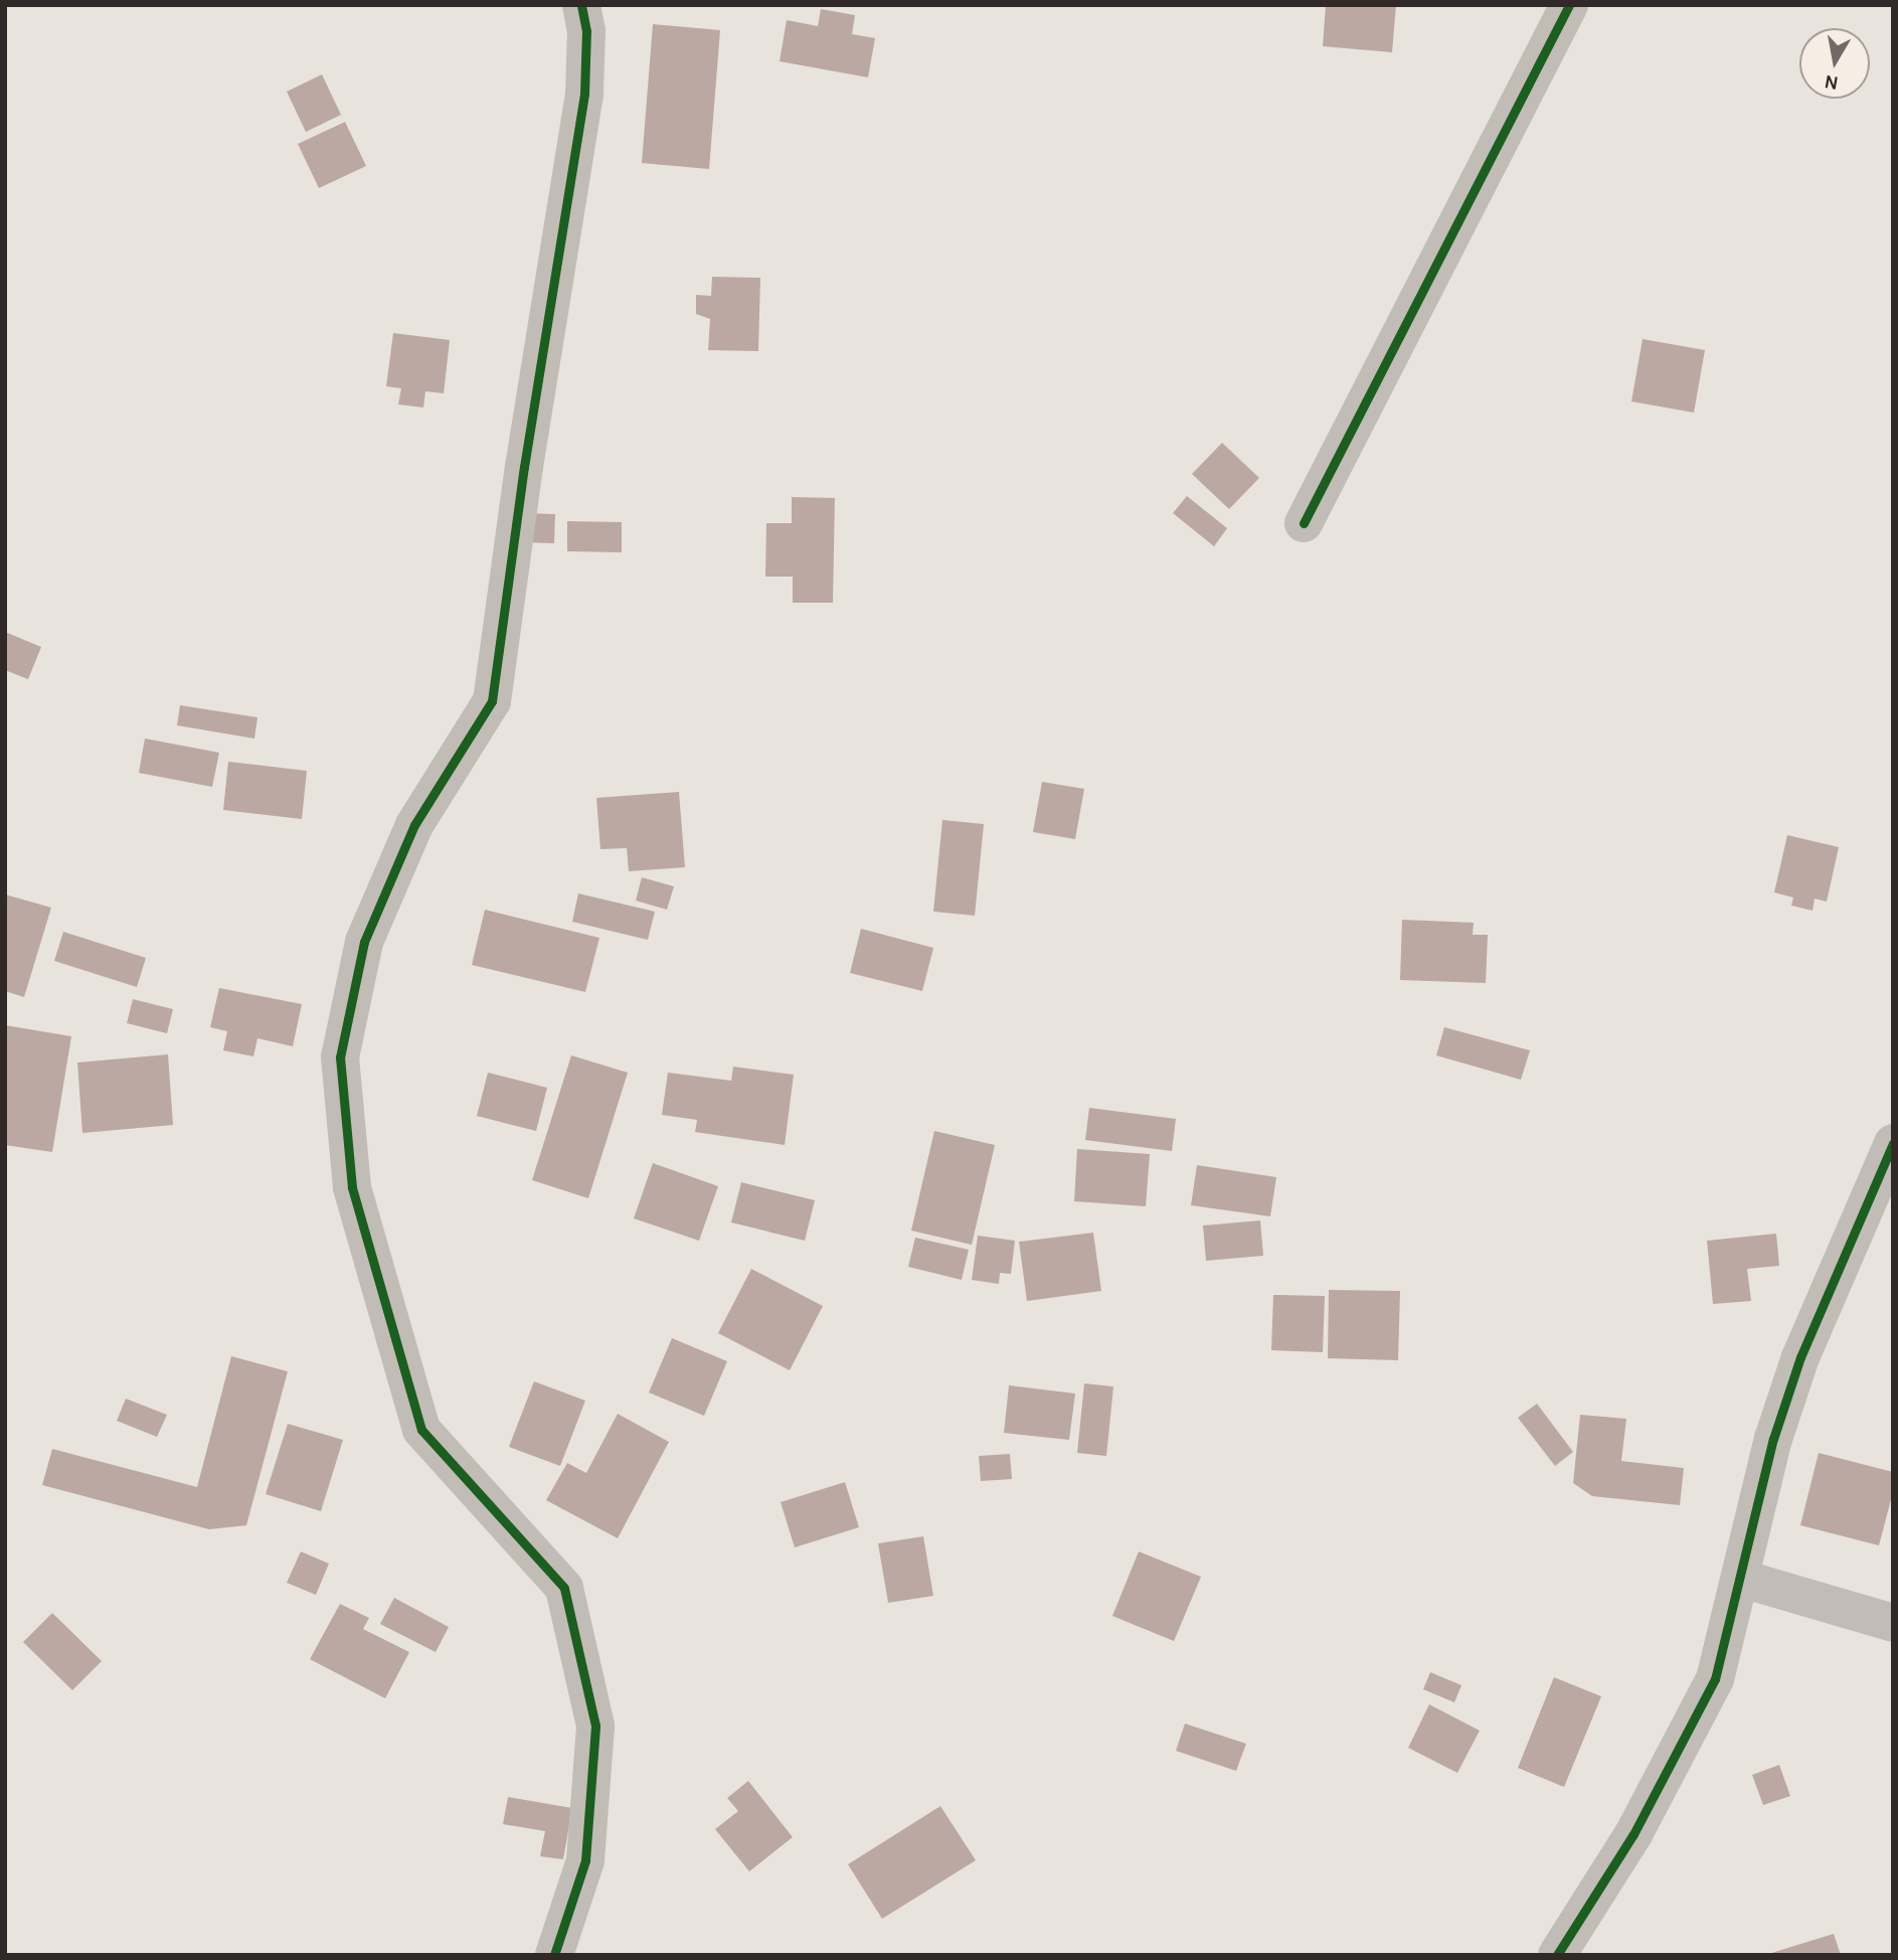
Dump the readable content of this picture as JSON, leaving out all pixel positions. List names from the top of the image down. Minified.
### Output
{"north":"bottom"}
